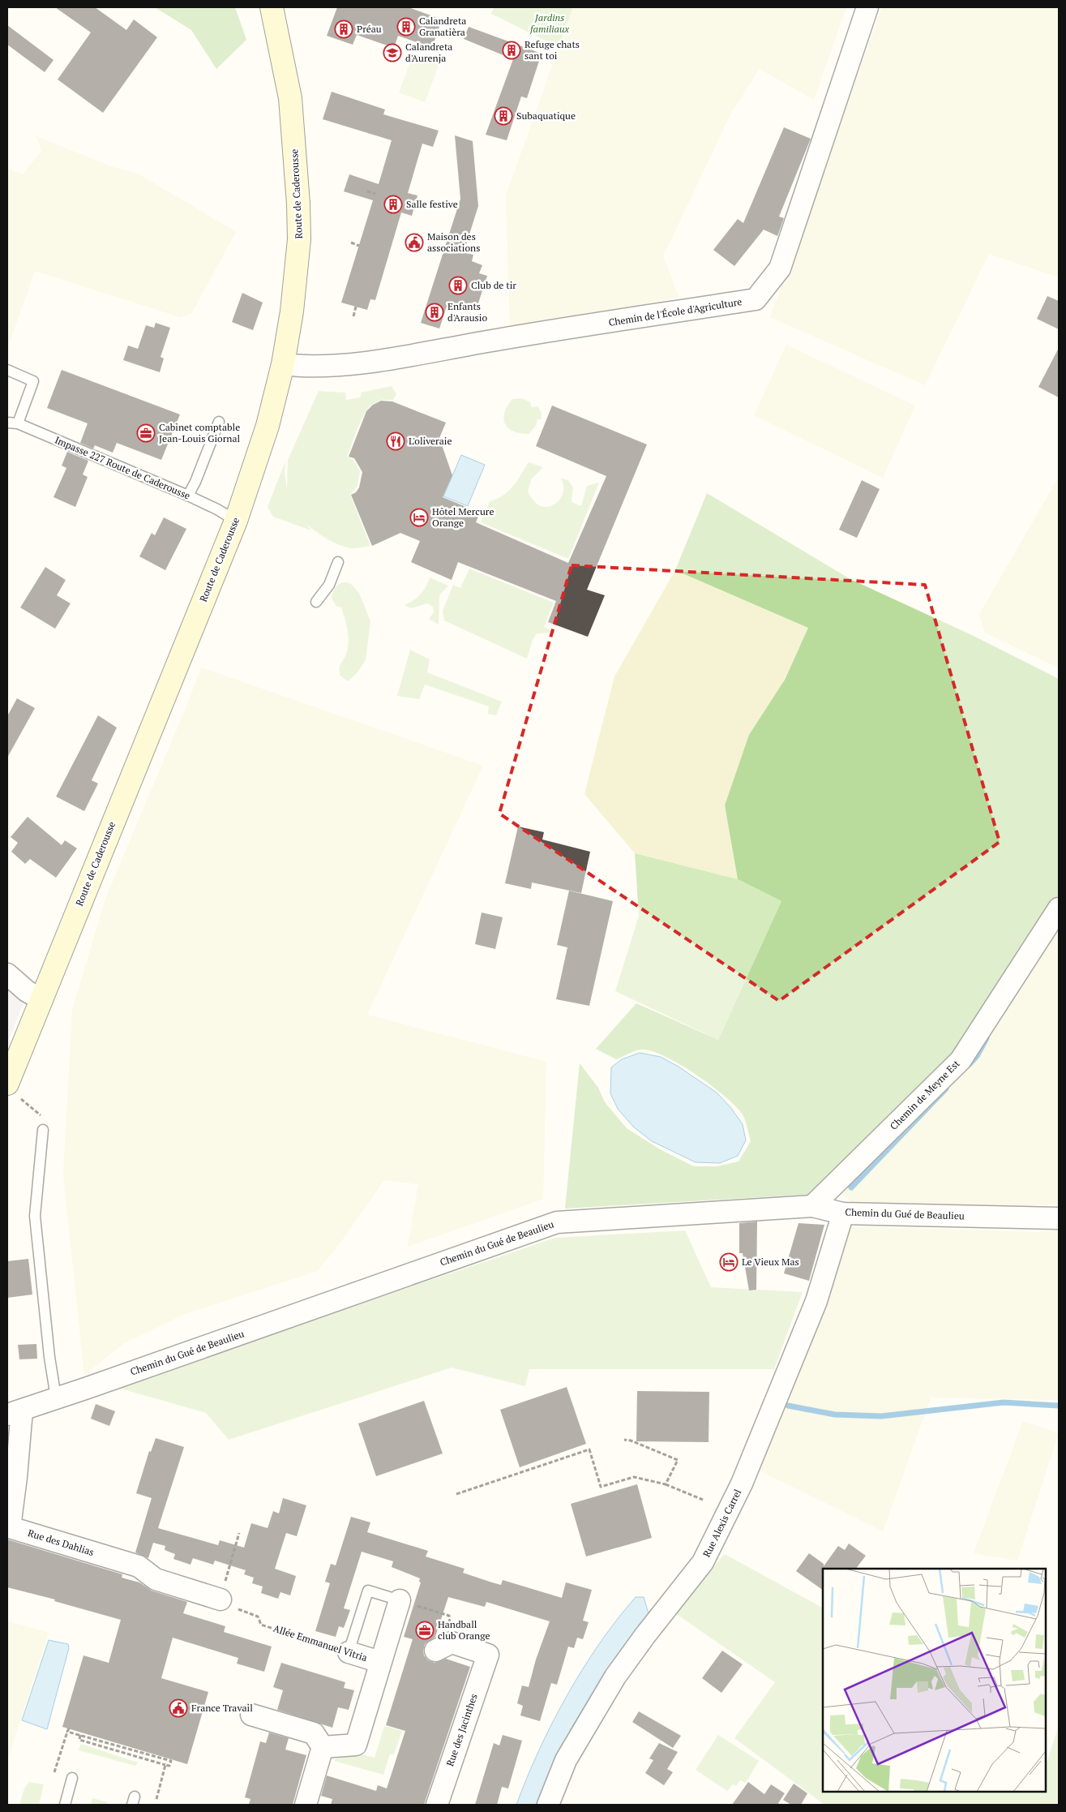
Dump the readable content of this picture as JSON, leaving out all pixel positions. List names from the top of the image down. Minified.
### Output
{"streets":{"main road":["Route de Caderousse"],"street":["Chemin de l'École d'Agriculture","Chemin de Meyne Est","Chemin du Gué de Beaulieu","Rue Alexis Carrel","Rue des Dahlias","Allée Emmanuel Vitria","Rue des Jacinthes"],"lane":["Impasse 227 Route de Caderousse"]},"crossings":[["Route de Caderousse","Chemin de l'École d'Agriculture"],["Route de Caderousse","Impasse 227 Route de Caderousse"],["Chemin de Meyne Est","Chemin du Gué de Beaulieu"],["Chemin du Gué de Beaulieu","Rue Alexis Carrel"],["Chemin du Gué de Beaulieu","Rue des Dahlias"],["Rue des Dahlias","Allée Emmanuel Vitria"]],"parks":["Jardins familiaux"],"places":{"building":["Calandreta Granatièra","Préau","Refuge chats sant toi","Subaquatique","Salle festive","Club de tir","Enfants d'Arausio"],"school or university":["Calandreta d'Aurenja"],"public building":["Maison des associations","France Travail"],"office":["Cabinet comptable Jean-Louis Giornal","Handball club Orange"],"restaurant":["L'oliveraie"],"hotel":["Hôtel Mercure Orange","Le Vieux Mas"]}}
